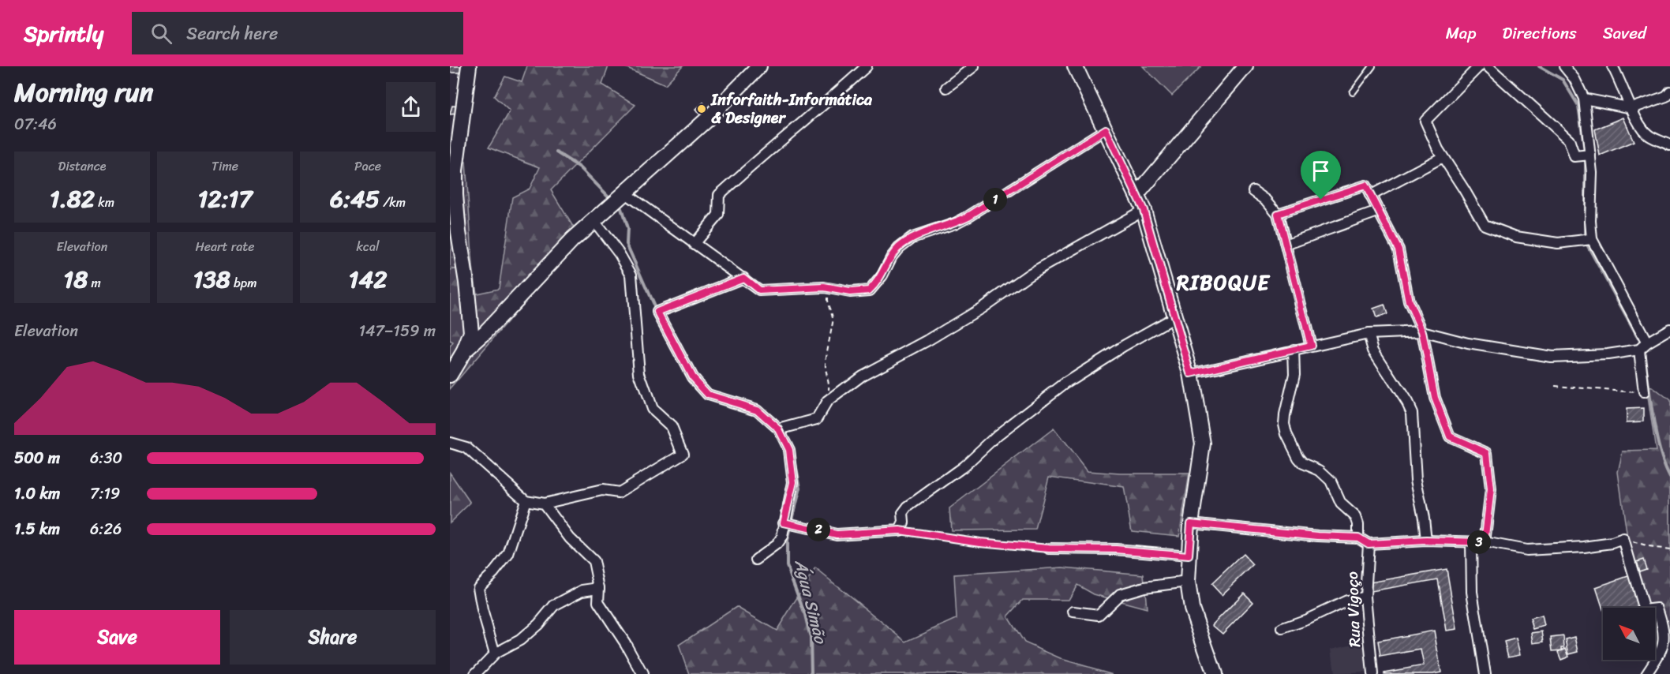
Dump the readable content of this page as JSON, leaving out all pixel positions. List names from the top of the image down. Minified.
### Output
{"streets":{"street":["Rua Vigoço"]},"districts":["RIBOQUE"],"water":["Água Simão"],"places":["Inforfaith-Informática & Designer"],"north":"top left","page":{"header":"Sprintly","search":"Search here","nav":["Map","Directions","Saved"],"heading":["Morning run","07:46"],"stats":[["Distance","1.82 km"],["Time","12:17"],["Pace","6:45 /km"],["Elevation","18 m"],["Heart rate","138 bpm"],["kcal","142"]],"pins":["1","2","3"],"chart":["Elevation","147–159 m"],"list":[{"name":"500 m","note":"6:30"},{"name":"1.0 km","note":"7:19"},{"name":"1.5 km","note":"6:26"}],"buttons":["Save","Share"]}}
